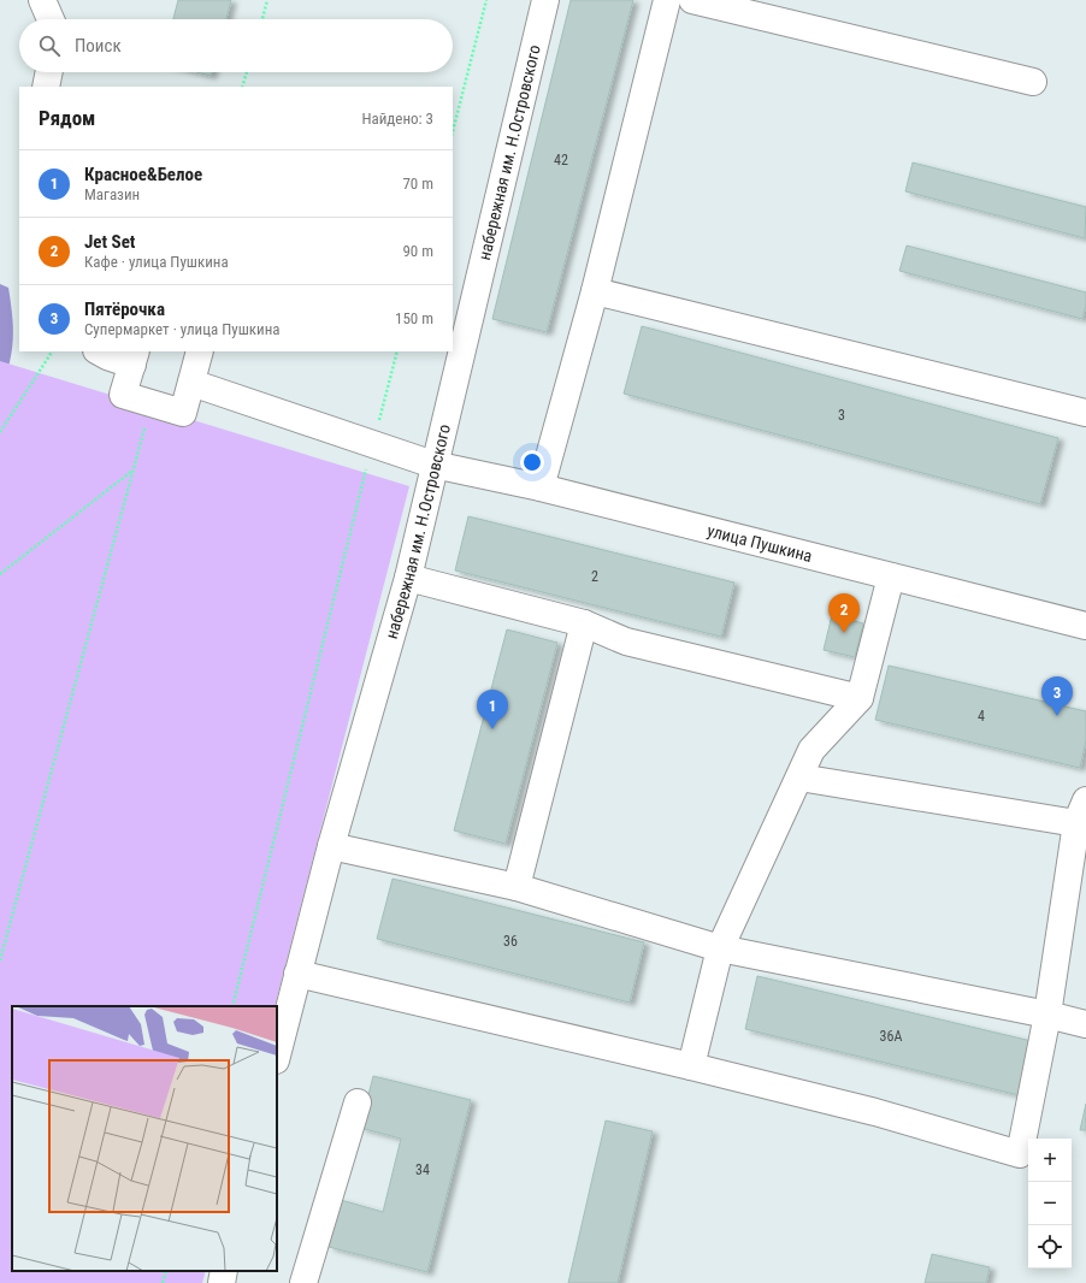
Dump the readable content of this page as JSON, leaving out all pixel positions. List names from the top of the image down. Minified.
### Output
{"streets":{"street":["набережная им. Н.Островского","улица Пушкина"]},"crossings":[["набережная им. Н.Островского","улица Пушкина"]],"house_numbers":["42","3","2","4","36","36А","34"],"page":{"search":"Поиск","heading":["Рядом","Найдено: 3"],"list":[{"mark":"1","name":"Красное&Белое","note":"Магазин","value":"70 m"},{"mark":"2","name":"Jet Set","note":"Кафе · улица Пушкина","value":"90 m"},{"mark":"3","name":"Пятёрочка","note":"Супермаркет · улица Пушкина","value":"150 m"}],"pins":["2","3","1"],"map_buttons":["+","−"]}}
